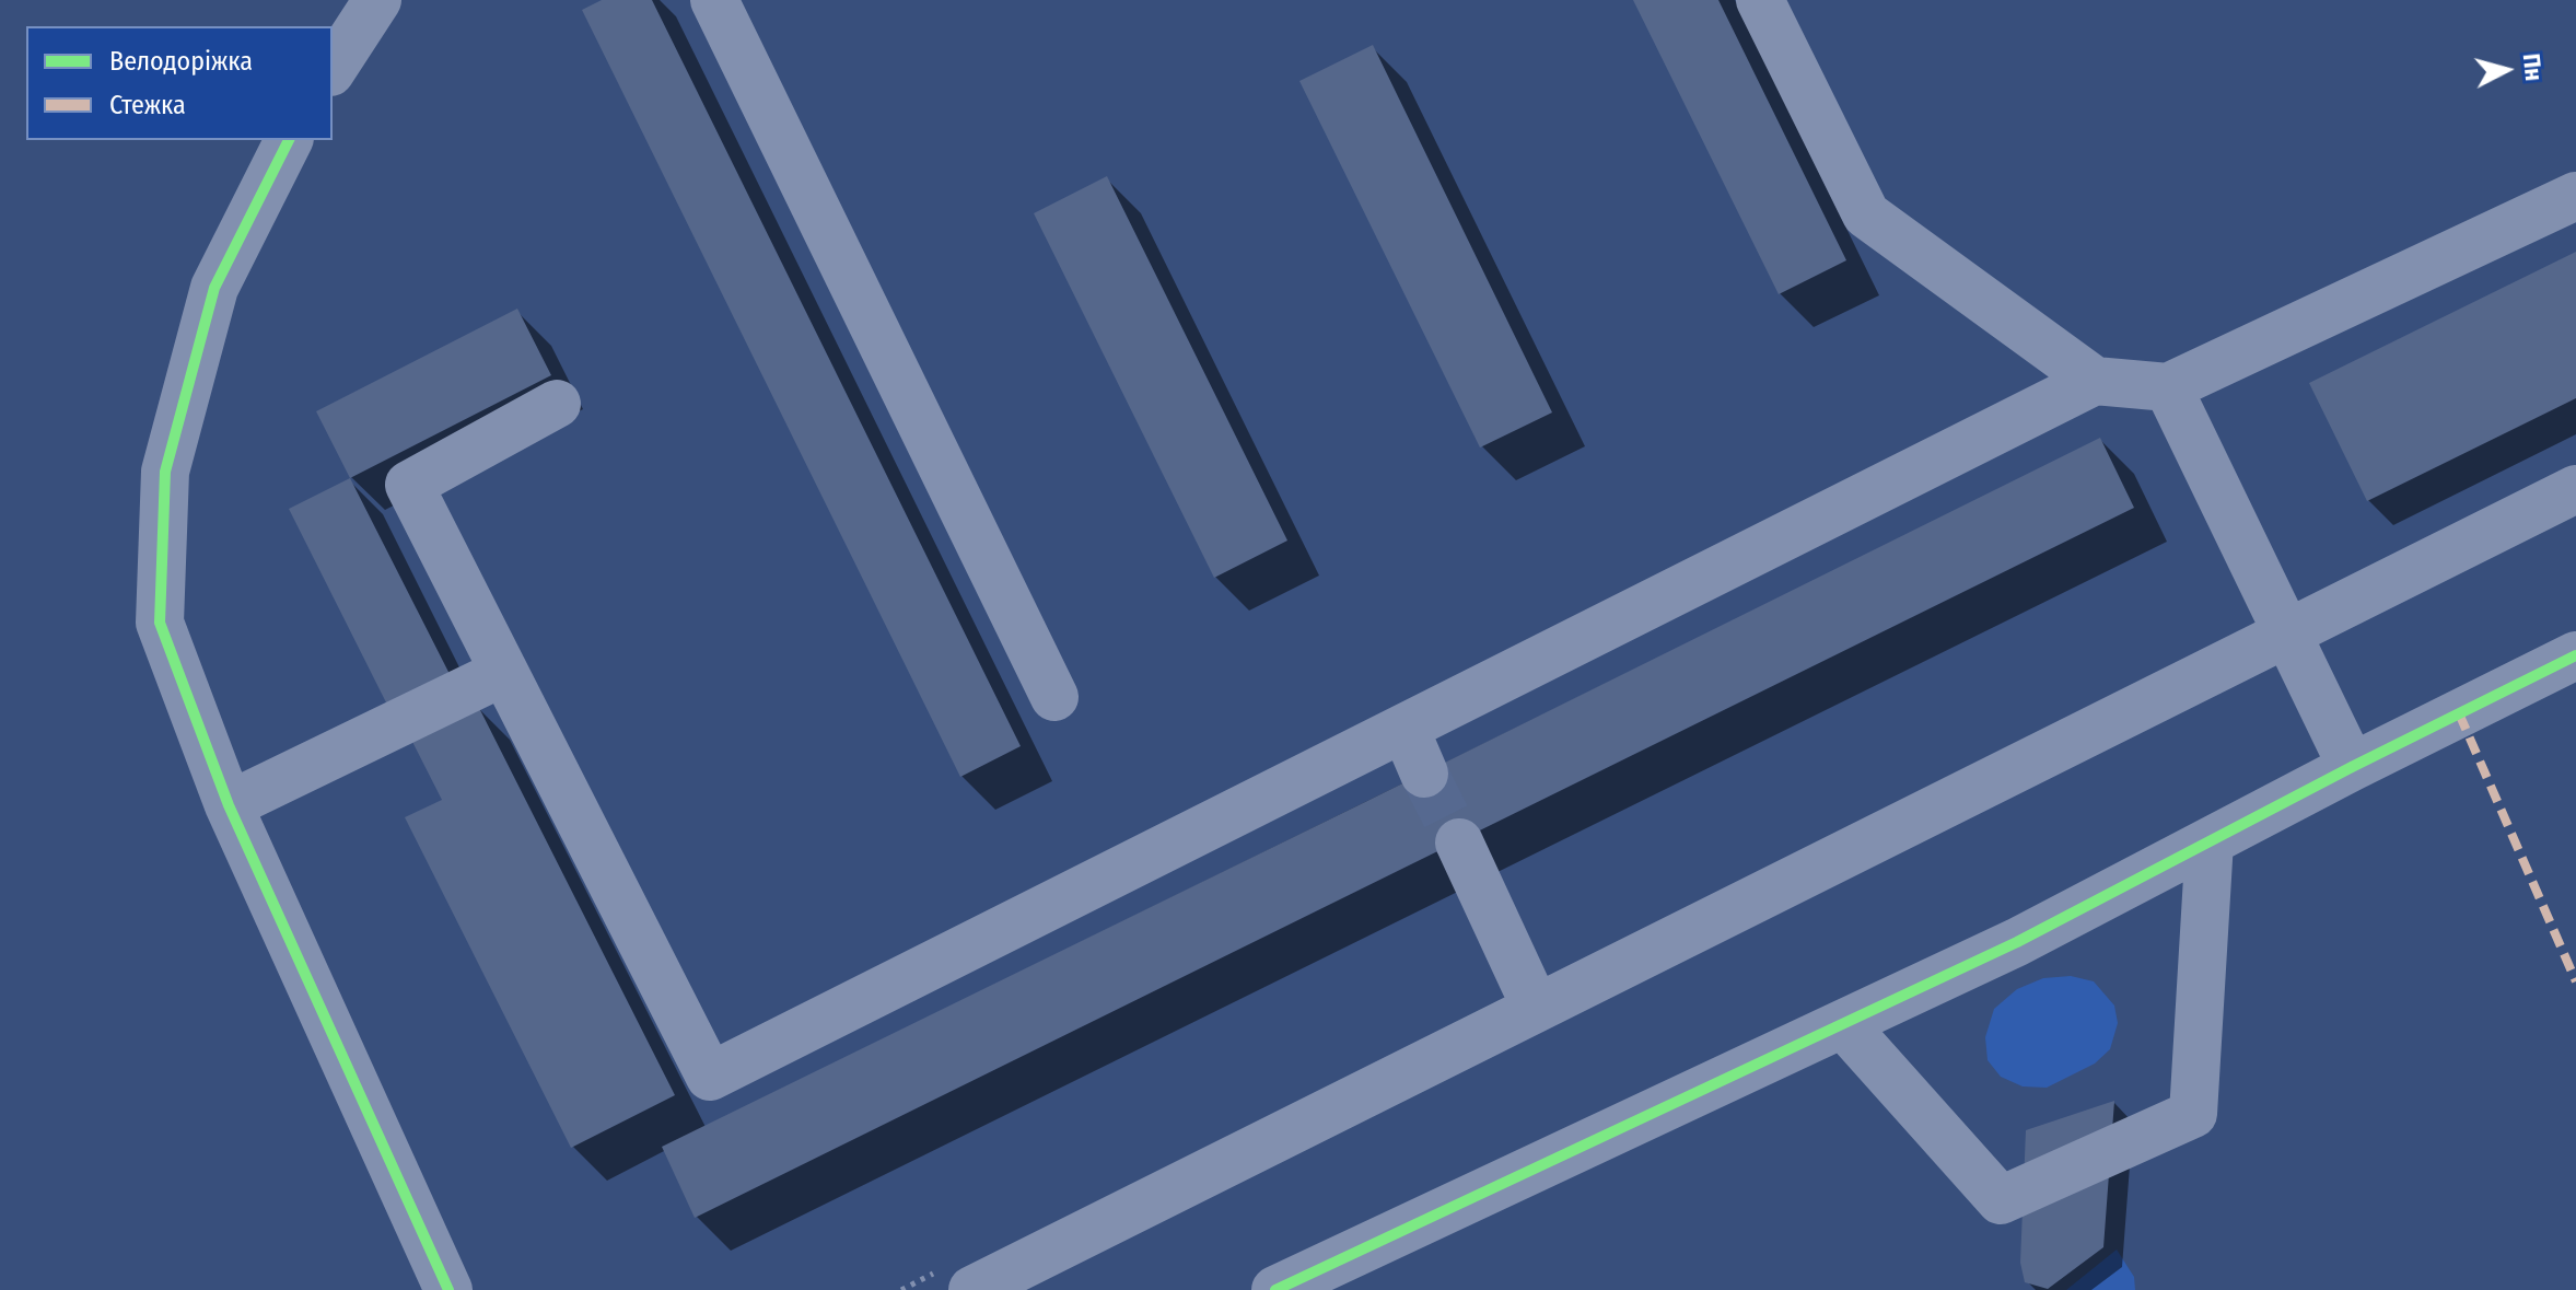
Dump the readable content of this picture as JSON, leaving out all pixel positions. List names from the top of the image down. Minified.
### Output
{"legend":["Велодоріжка","Стежка"],"north":"right"}
